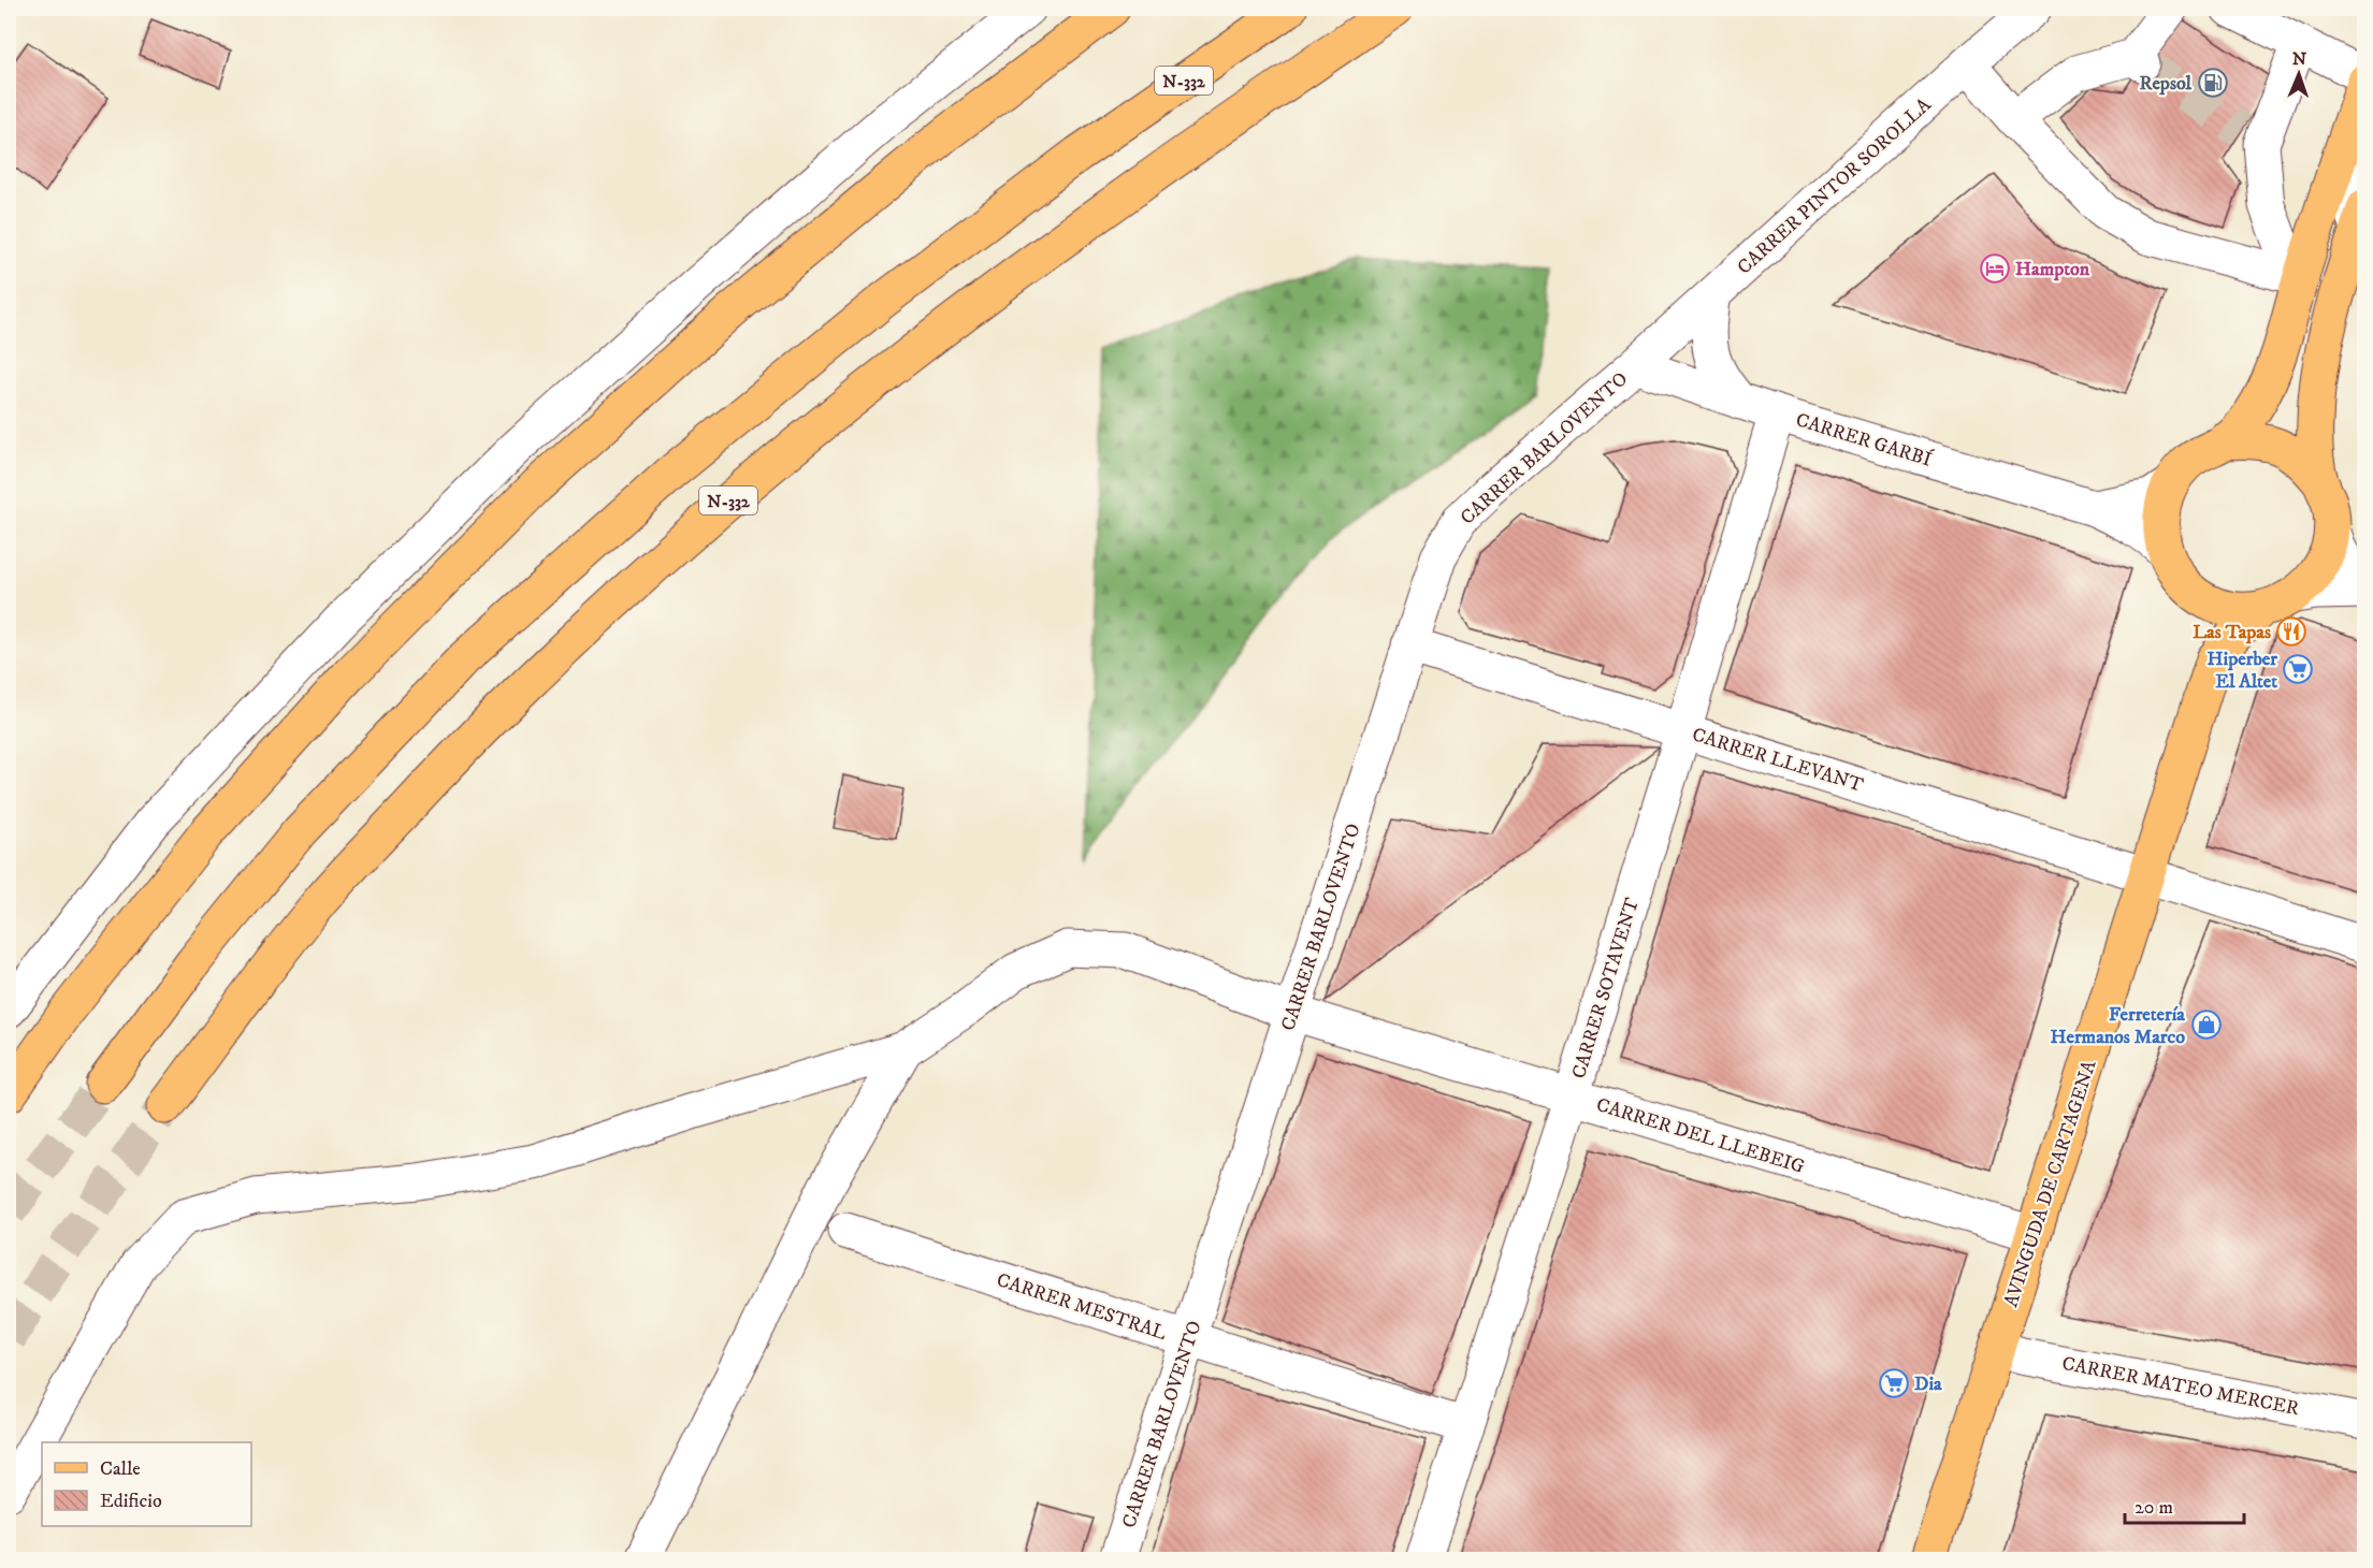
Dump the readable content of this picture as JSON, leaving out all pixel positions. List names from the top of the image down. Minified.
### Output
{"streets":{"main road":["N-332","AVINGUDA DE CARTAGENA"],"street":["CARRER PINTOR SOROLLA","CARRER GARBÍ","CARRER BARLOVENTO","CARRER LLEVANT","CARRER SOTAVENT","CARRER DEL LLEBEIG","CARRER MESTRAL","CARRER MATEO MERCER"]},"crossings":[["CARRER PINTOR SOROLLA","CARRER GARBÍ"],["CARRER PINTOR SOROLLA","CARRER BARLOVENTO"],["CARRER GARBÍ","CARRER BARLOVENTO"],["CARRER GARBÍ","CARRER SOTAVENT"],["CARRER BARLOVENTO","CARRER LLEVANT"],["CARRER BARLOVENTO","CARRER DEL LLEBEIG"],["CARRER BARLOVENTO","CARRER MESTRAL"],["CARRER LLEVANT","CARRER SOTAVENT"],["CARRER LLEVANT","AVINGUDA DE CARTAGENA"],["CARRER SOTAVENT","CARRER DEL LLEBEIG"],["CARRER SOTAVENT","CARRER MESTRAL"],["CARRER DEL LLEBEIG","AVINGUDA DE CARTAGENA"],["AVINGUDA DE CARTAGENA","CARRER MATEO MERCER"]],"places":{"fuel station":["Repsol"],"hotel":["Hampton"],"restaurant":["Las Tapas"],"supermarket":["Hiperber El Altet","Dia"],"shop":["Ferretería Hermanos Marco"]},"legend":["Calle","Edificio"],"scale_bar":"20 m","north":"top"}
